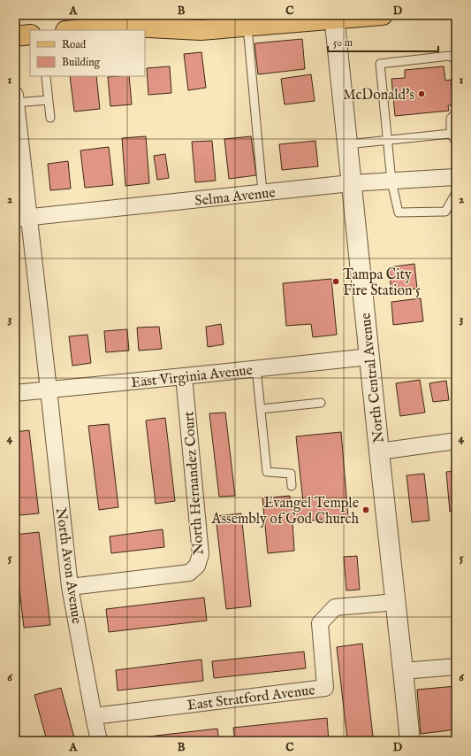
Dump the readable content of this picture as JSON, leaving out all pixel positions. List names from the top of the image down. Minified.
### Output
{"streets":{"street":["Selma Avenue","East Virginia Avenue","North Central Avenue","North Hernandez Court","North Avon Avenue","East Stratford Avenue"]},"crossings":[["Selma Avenue","North Central Avenue"],["Selma Avenue","North Avon Avenue"],["East Virginia Avenue","North Central Avenue"],["East Virginia Avenue","North Hernandez Court"],["East Virginia Avenue","North Avon Avenue"],["North Central Avenue","East Stratford Avenue"],["North Hernandez Court","North Avon Avenue"],["North Avon Avenue","East Stratford Avenue"]],"places":["McDonald's","Tampa City Fire Station 5","Evangel Temple Assembly of God Church"],"legend":["Road","Building"],"scale_bar":"50 m","grid":{"columns":["A","B","C","D"],"rows":["1","2","3","4","5","6"]}}
